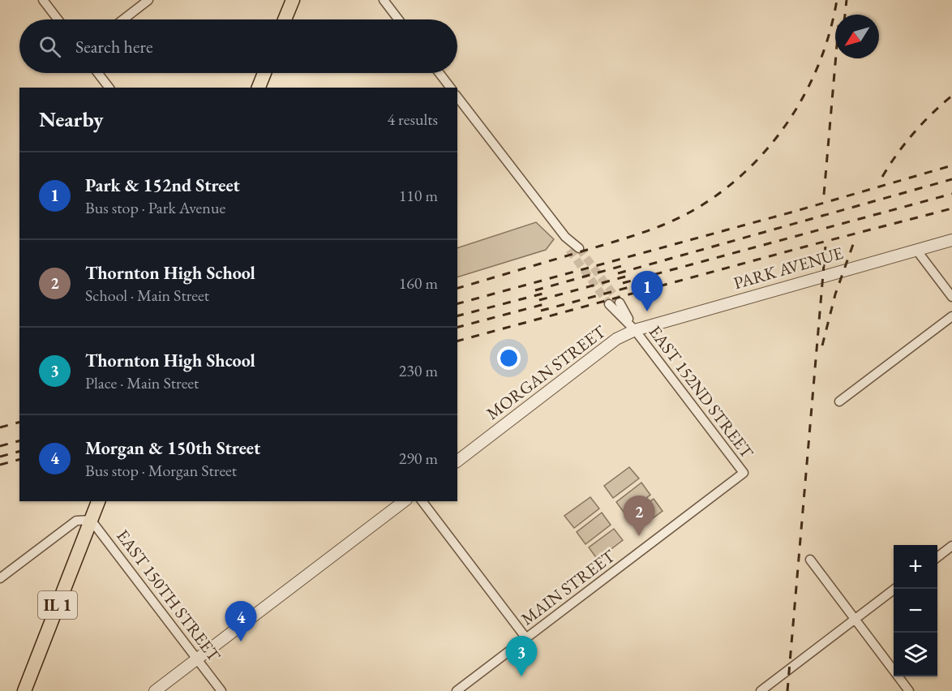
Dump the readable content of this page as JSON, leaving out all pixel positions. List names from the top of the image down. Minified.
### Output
{"streets":{"main road":["IL 1"],"street":["PARK AVENUE","MORGAN STREET","EAST 152ND STREET","MAIN STREET","EAST 150TH STREET"]},"crossings":[["PARK AVENUE","MORGAN STREET"],["PARK AVENUE","EAST 152ND STREET"],["MORGAN STREET","EAST 152ND STREET"],["EAST 152ND STREET","MAIN STREET"],["EAST 150TH STREET","IL 1"]],"north":"bottom left","page":{"search":"Search here","heading":["Nearby","4 results"],"list":[{"mark":"1","name":"Park & 152nd Street","note":"Bus stop · Park Avenue","value":"110 m"},{"mark":"2","name":"Thornton High School","note":"School · Main Street","value":"160 m"},{"mark":"3","name":"Thornton High Shcool","note":"Place · Main Street","value":"230 m"},{"mark":"4","name":"Morgan & 150th Street","note":"Bus stop · Morgan Street","value":"290 m"}],"pins":["1","2","4","3"],"map_buttons":["+","−"]}}
